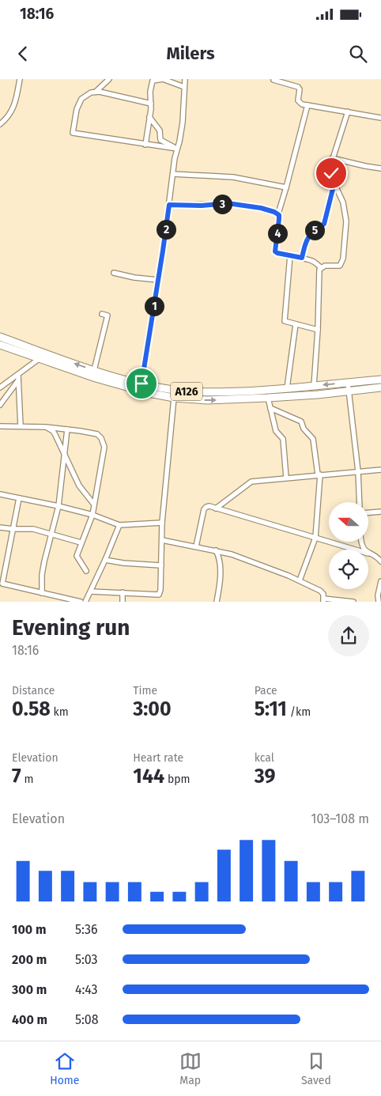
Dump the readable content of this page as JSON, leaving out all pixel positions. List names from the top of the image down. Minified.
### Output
{"streets":{"highway":["A126"]},"north":"left","page":{"status":"18:16","header":"Milers","pins":["3","2","5","4","1"],"heading":["Evening run","18:16"],"stats":[["Distance","0.58 km"],["Time","3:00"],["Pace","5:11 /km"],["Elevation","7 m"],["Heart rate","144 bpm"],["kcal","39"]],"chart":["Elevation","103–108 m"],"list":[{"name":"100 m","note":"5:36"},{"name":"200 m","note":"5:03"},{"name":"300 m","note":"4:43"},{"name":"400 m","note":"5:08"}],"tabs":["Home","Map","Saved"]}}
